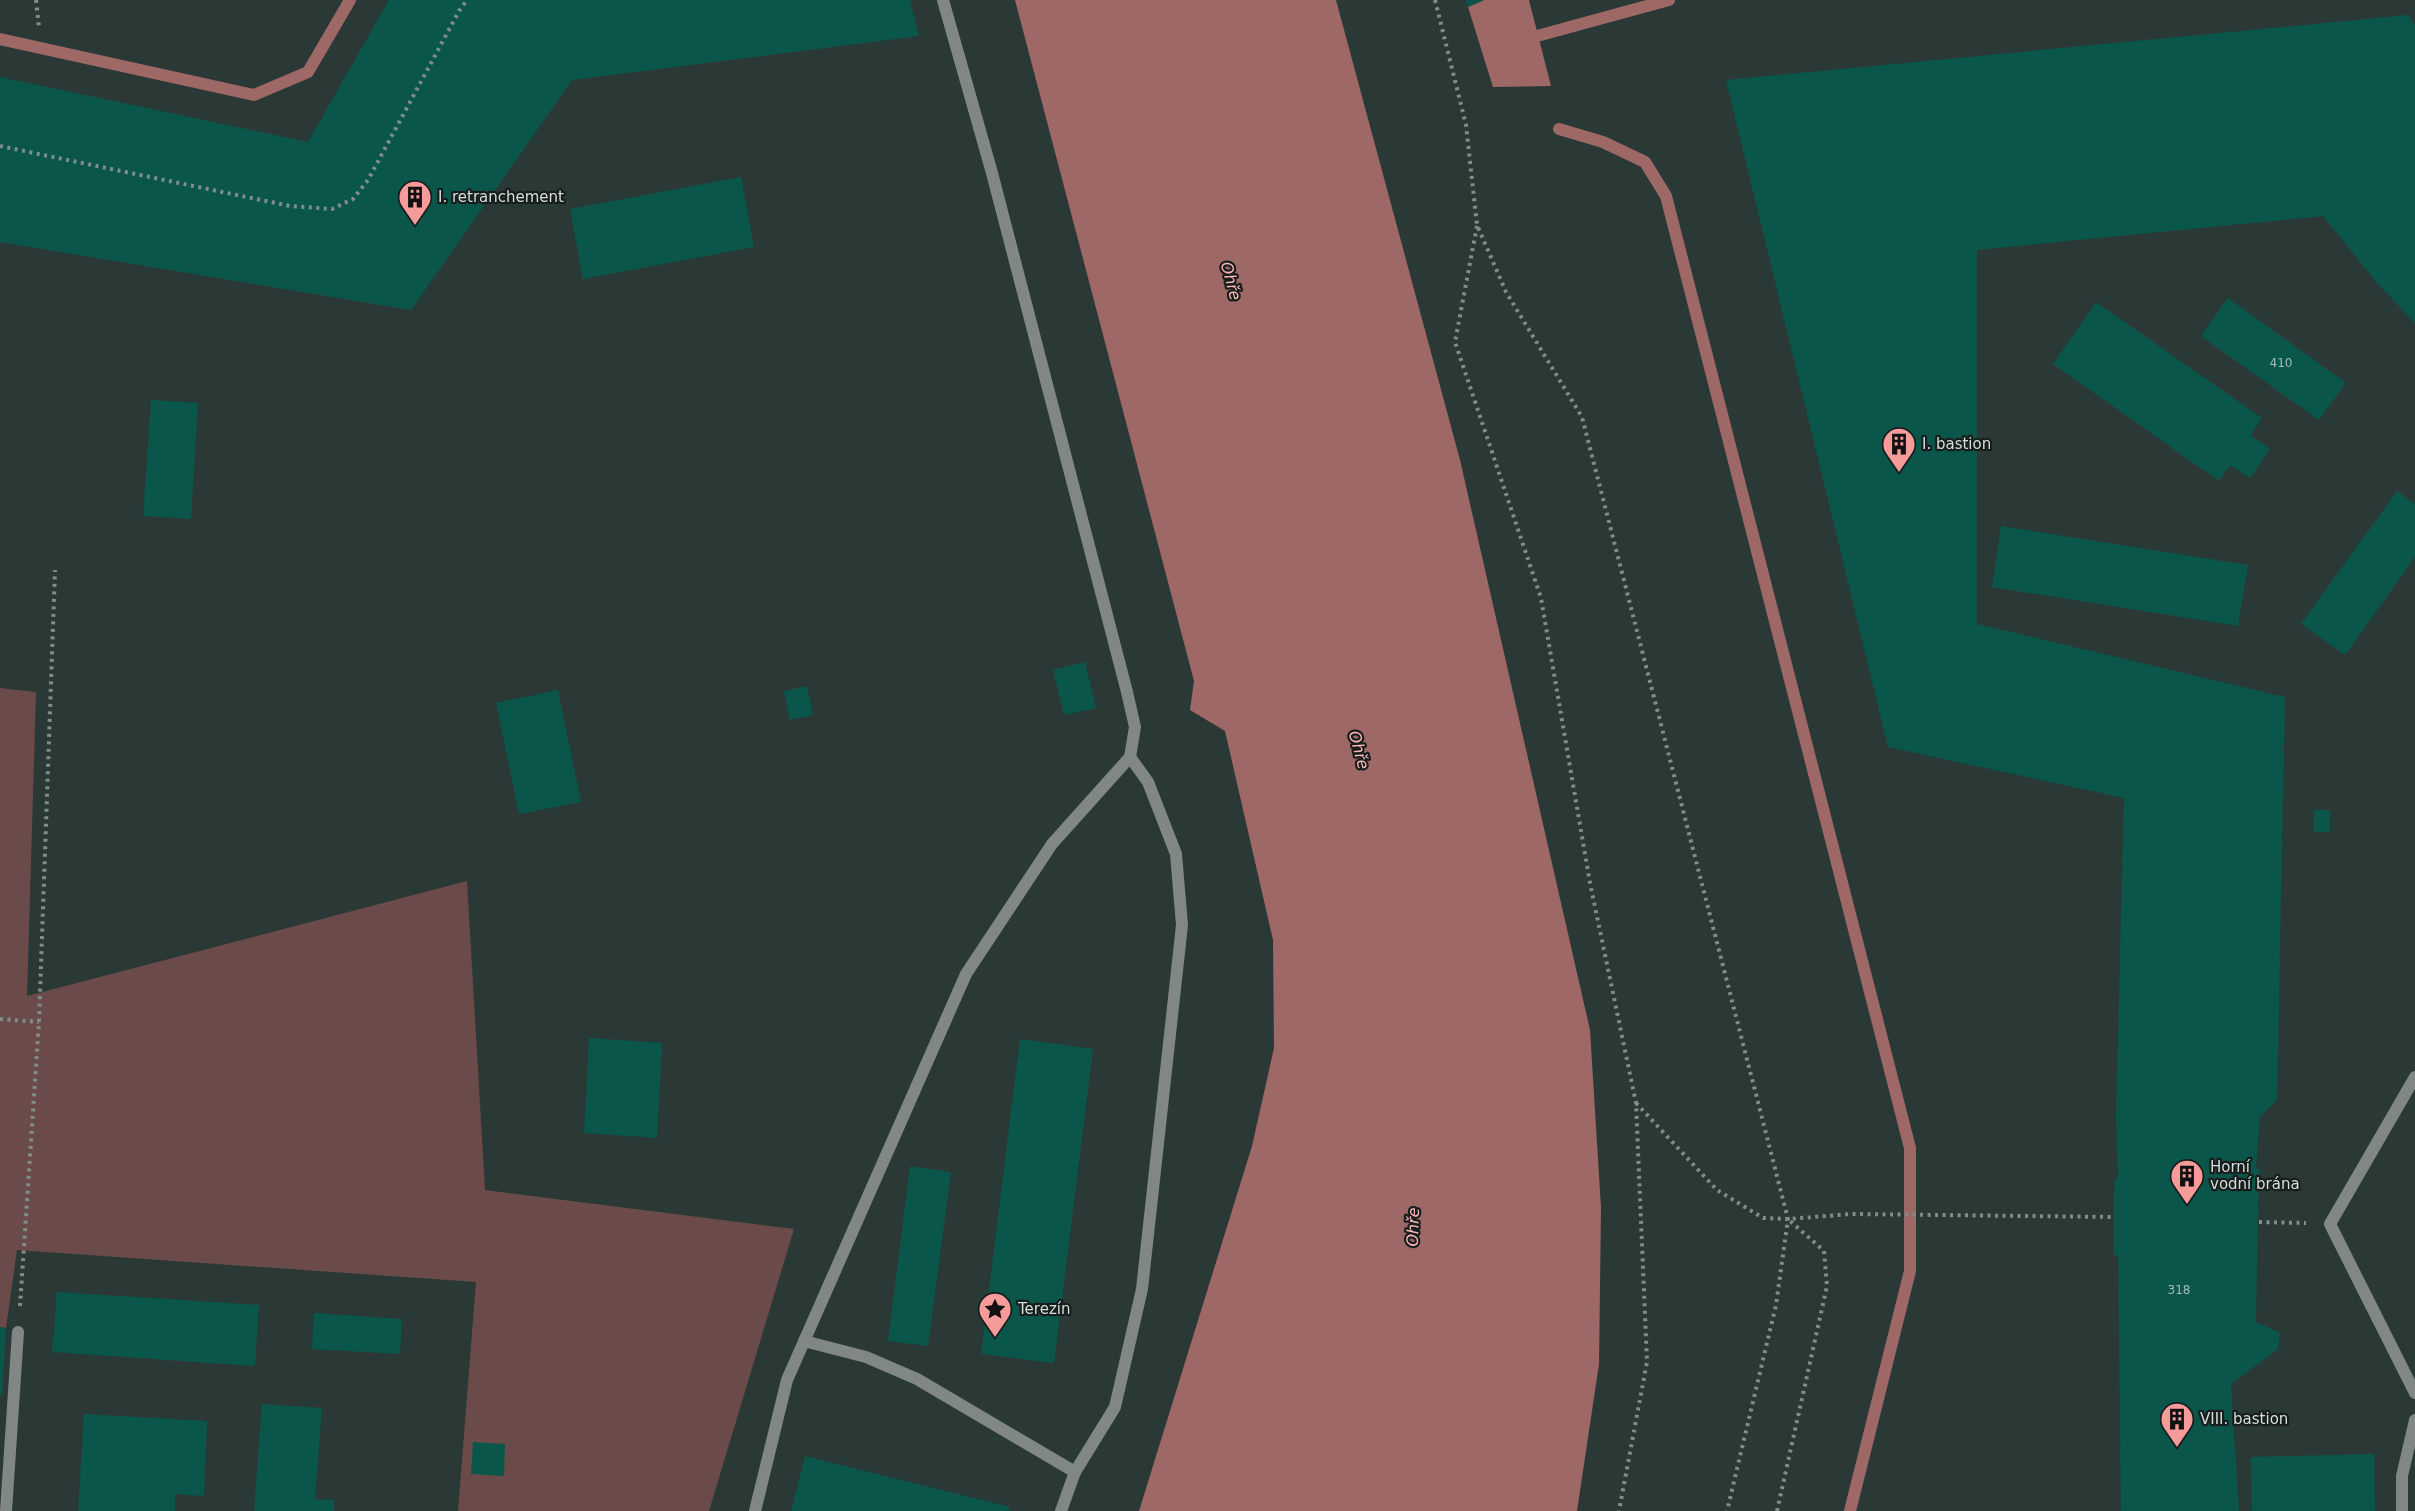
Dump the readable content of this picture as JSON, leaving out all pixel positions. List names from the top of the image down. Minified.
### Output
{"water":["Ohře"],"places":{"building":["I. retranchement","I. bastion","Horní vodní brána","VIII. bastion"],"place":["Terezín"]},"house_numbers":["410","318"]}
